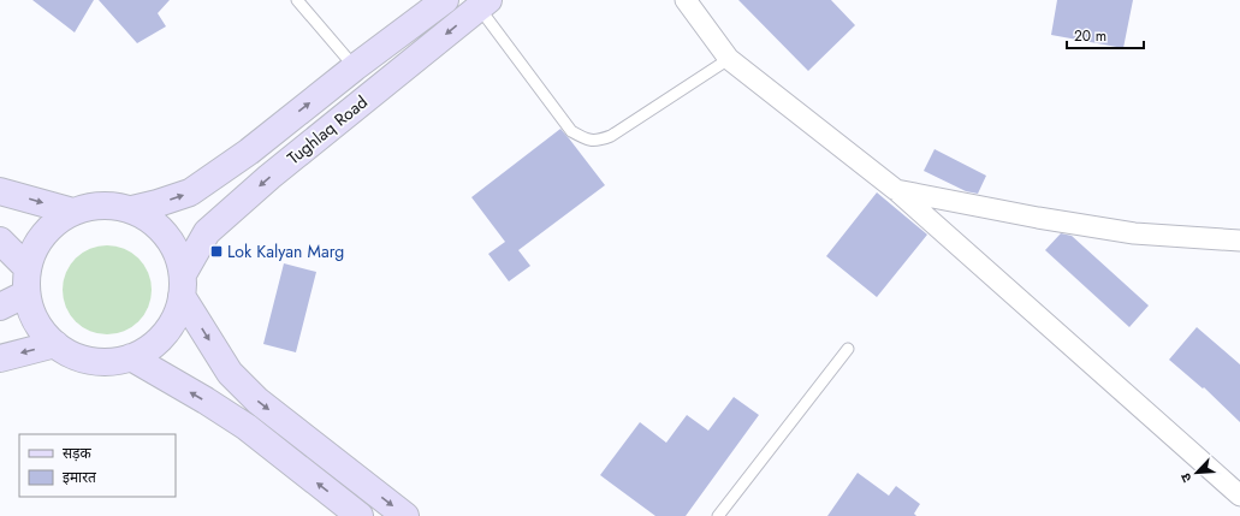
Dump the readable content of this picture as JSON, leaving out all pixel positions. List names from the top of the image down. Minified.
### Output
{"streets":{"main road":["Tughlaq Road"]},"places":{"transit":["Lok Kalyan Marg"]},"legend":["सड़क","इमारत"],"scale_bar":"20 m","north":"bottom left"}
